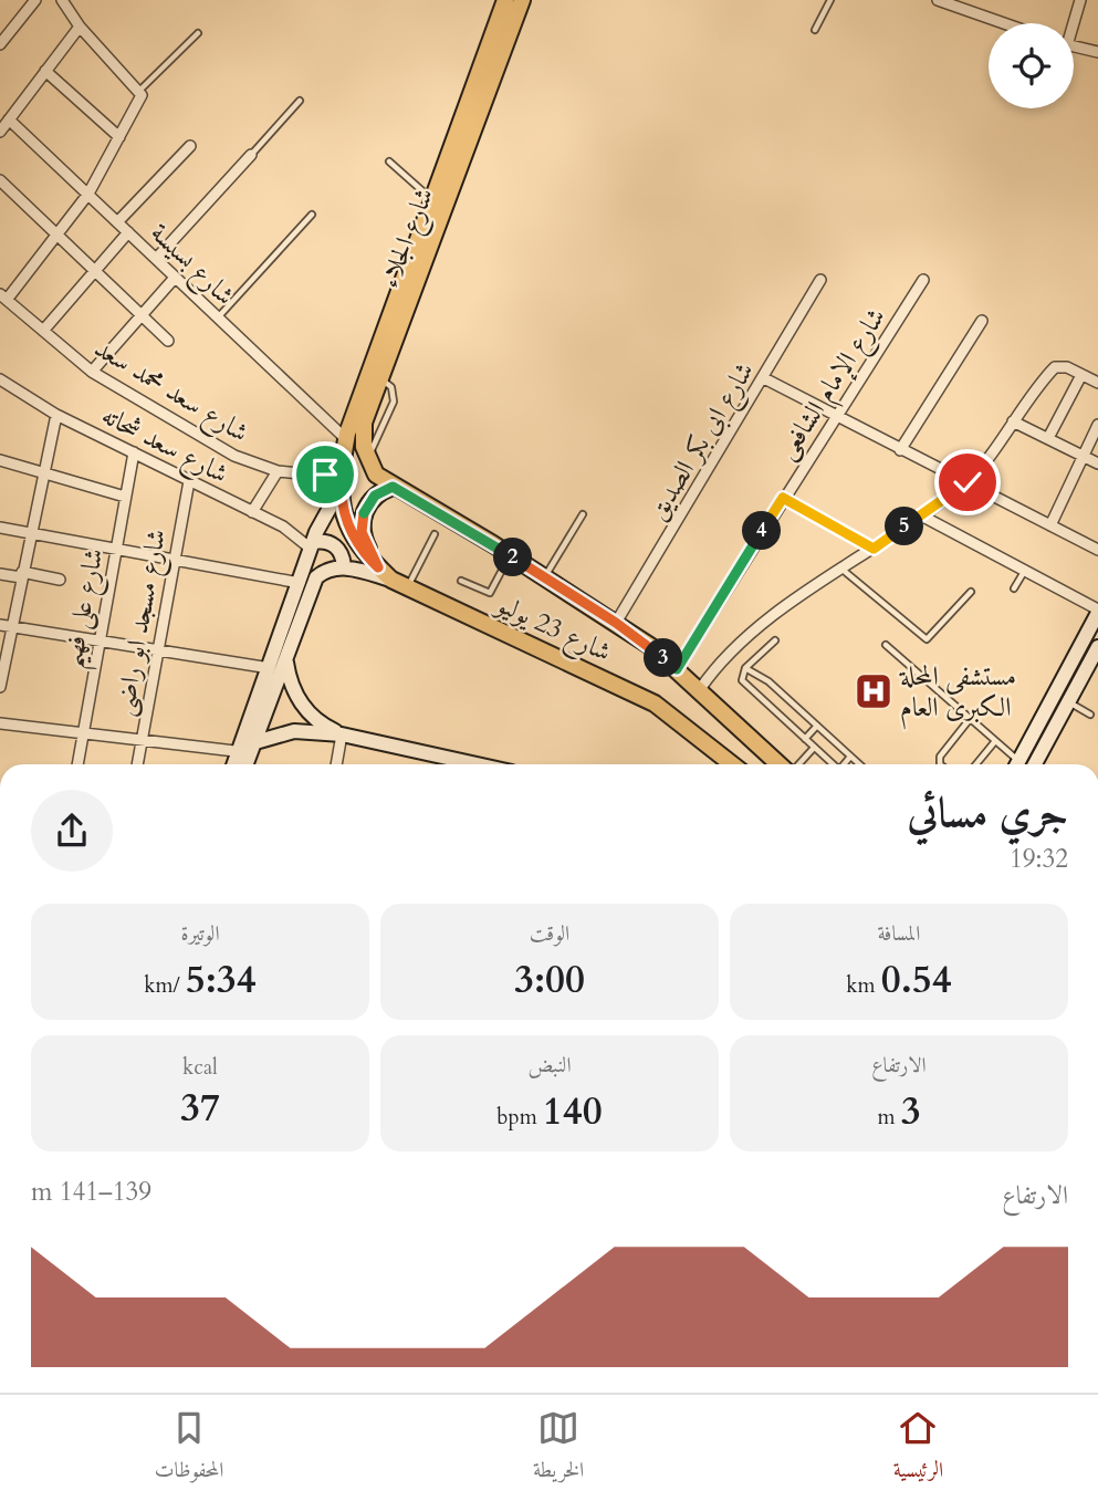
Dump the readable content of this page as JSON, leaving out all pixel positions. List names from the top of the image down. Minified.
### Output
{"streets":{"main road":["شارع الجلاء","شارع 23 يوليو"],"street":["شارع بسيسة","شارع الإمام الشافعى","شارع سعد محمد سعد","شارع ابى بكر الصديق","شارع سعد شحاته","شارع على فهيم","شارع مسجد ابو راضى"]},"crossings":[["شارع الجلاء","شارع بسيسة"],["شارع الجلاء","شارع سعد محمد سعد"],["شارع الجلاء","شارع سعد شحاته"],["شارع الجلاء","شارع 23 يوليو"],["شارع الإمام الشافعى","شارع 23 يوليو"],["شارع ابى بكر الصديق","شارع 23 يوليو"],["شارع سعد شحاته","شارع على فهيم"],["شارع سعد شحاته","شارع مسجد ابو راضى"]],"places":{"hospital":["مستشفى المحلة الكبرى العام"]},"page":{"pins":["5","4","2","3"],"heading":["جري مسائي","19:32"],"stats":[["المسافة","0.54 km"],["الوقت","3:00"],["الوتيرة","5:34 /km"],["الارتفاع","3 m"],["النبض","140 bpm"],["kcal","37"]],"chart":["الارتفاع","139–141 m"],"tabs":["الرئيسية","الخريطة","المحفوظات"]}}
